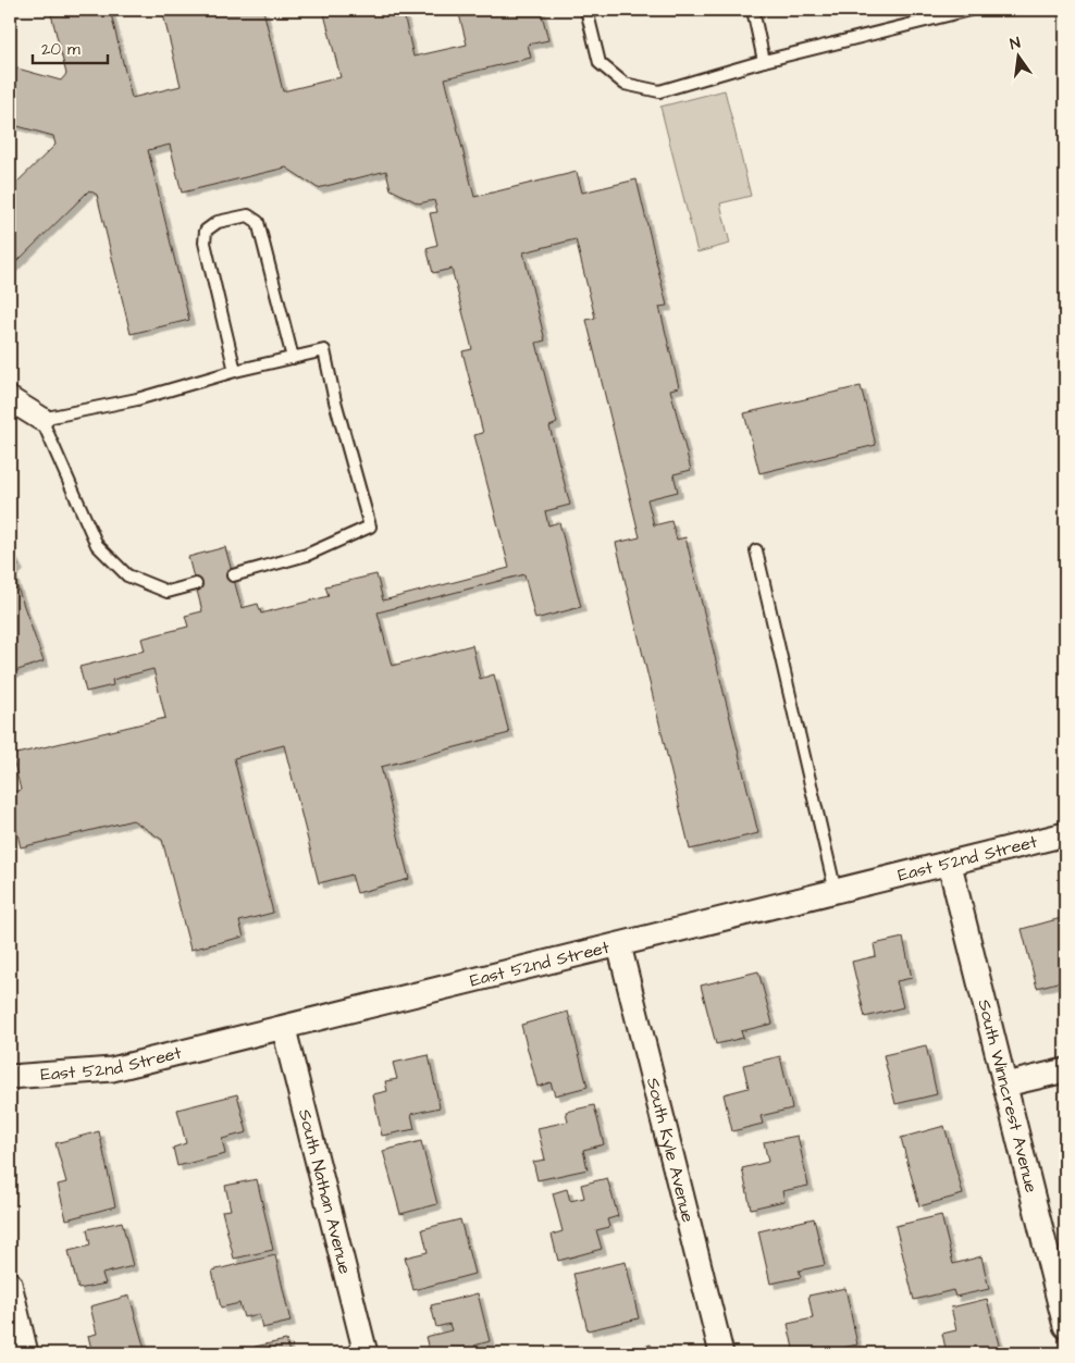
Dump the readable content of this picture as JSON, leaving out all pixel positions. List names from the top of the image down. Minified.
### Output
{"streets":{"street":["East 52nd Street","South Winncrest Avenue","South Kyle Avenue","South Nathan Avenue"]},"crossings":[["East 52nd Street","South Winncrest Avenue"],["East 52nd Street","South Kyle Avenue"],["East 52nd Street","South Nathan Avenue"]],"scale_bar":"20 m","north":"top"}
